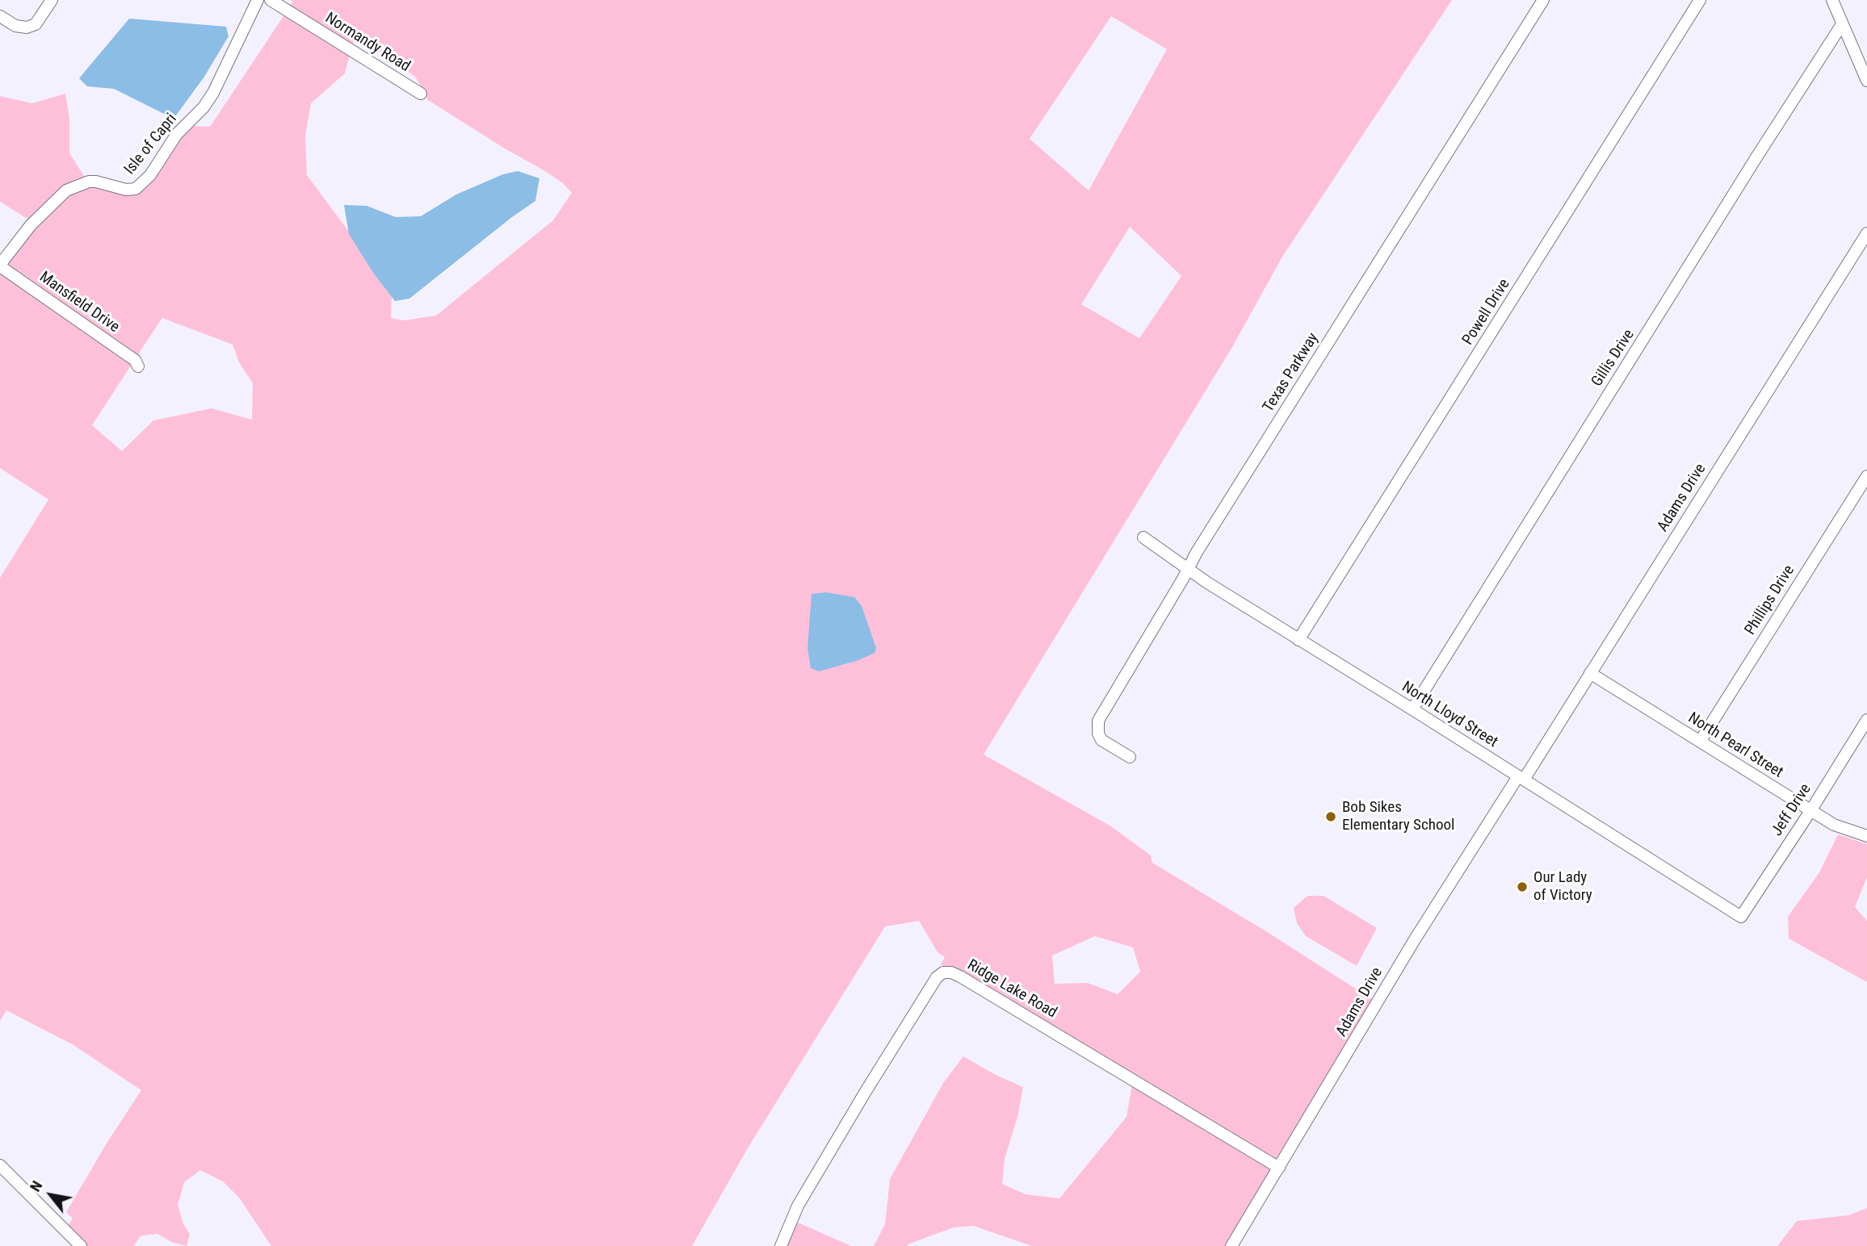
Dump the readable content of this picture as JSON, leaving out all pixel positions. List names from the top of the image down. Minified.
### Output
{"streets":{"street":["Normandy Road","Isle of Capri","Mansfield Drive","Powell Drive","Gillis Drive","Texas Parkway","Adams Drive","Phillips Drive","North Lloyd Street","North Pearl Street","Jeff Drive","Ridge Lake Road"]},"crossings":[["Isle of Capri","Mansfield Drive"],["Powell Drive","North Lloyd Street"],["Gillis Drive","North Lloyd Street"],["Texas Parkway","North Lloyd Street"],["Adams Drive","North Lloyd Street"],["Adams Drive","North Pearl Street"],["Adams Drive","Ridge Lake Road"],["Phillips Drive","North Pearl Street"],["North Lloyd Street","Jeff Drive"],["North Pearl Street","Jeff Drive"]],"places":["Bob Sikes Elementary School","Our Lady of Victory"],"north":"top left"}
